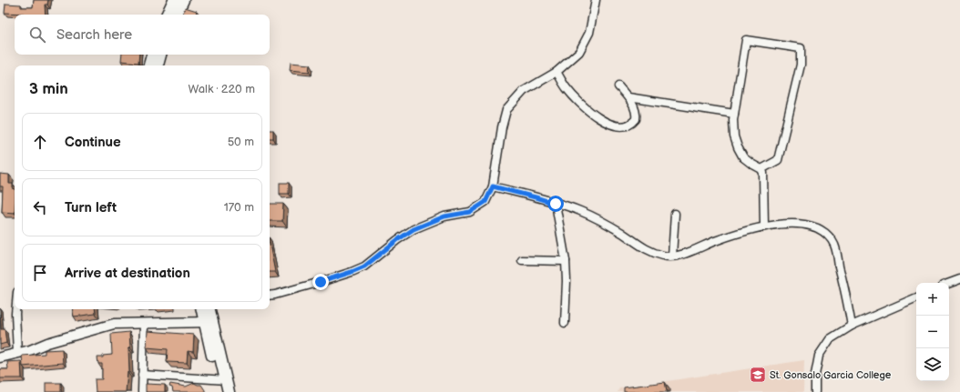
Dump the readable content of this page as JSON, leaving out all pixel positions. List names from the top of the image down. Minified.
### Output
{"places":{"school or university":["St. Gonsalo Garcia College"]},"page":{"search":"Search here","heading":["3 min","Walk · 220 m"],"list":[["Continue","50 m"],["Turn left","170 m"],"Arrive at destination"],"map_buttons":["+","−"]}}
